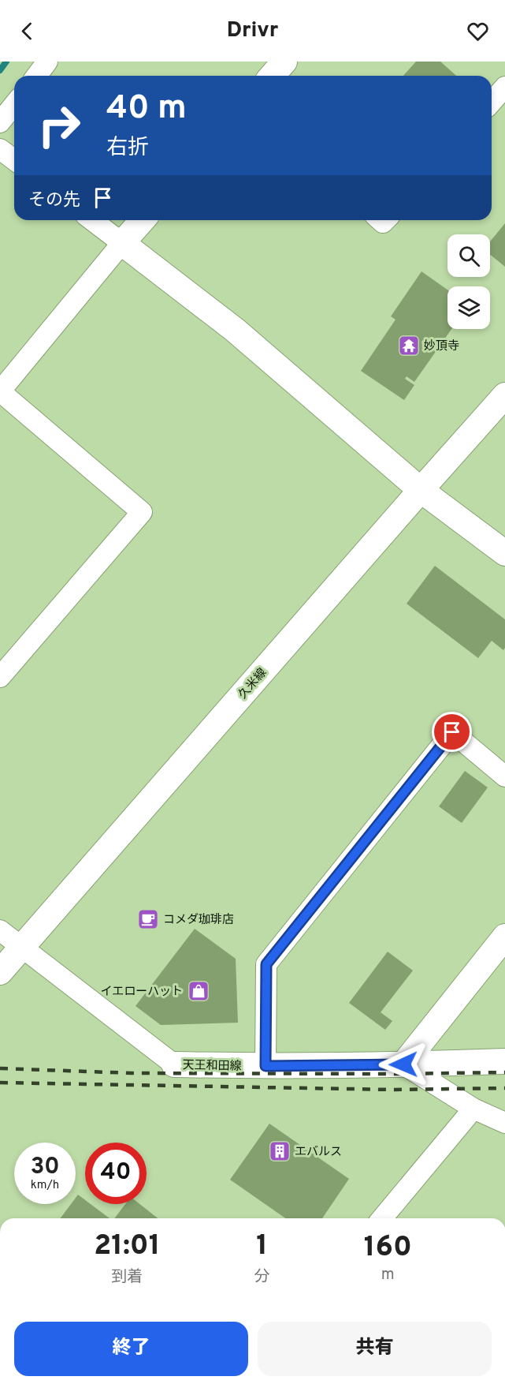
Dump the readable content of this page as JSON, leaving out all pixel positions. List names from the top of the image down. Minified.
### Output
{"streets":{"street":["久米線","天王和田線"]},"places":{"temple":["妙頂寺"],"cafe":["コメダ珈琲店"],"shop":["イエローハット"],"building":["エバルス"]},"page":{"header":"Drivr","turn":["40 m","右折"],"then":"その先","speed":"30 km/h","limit":"40","eta":["21:01","到着","1","分","160","m"],"buttons":["終了","共有"]}}
